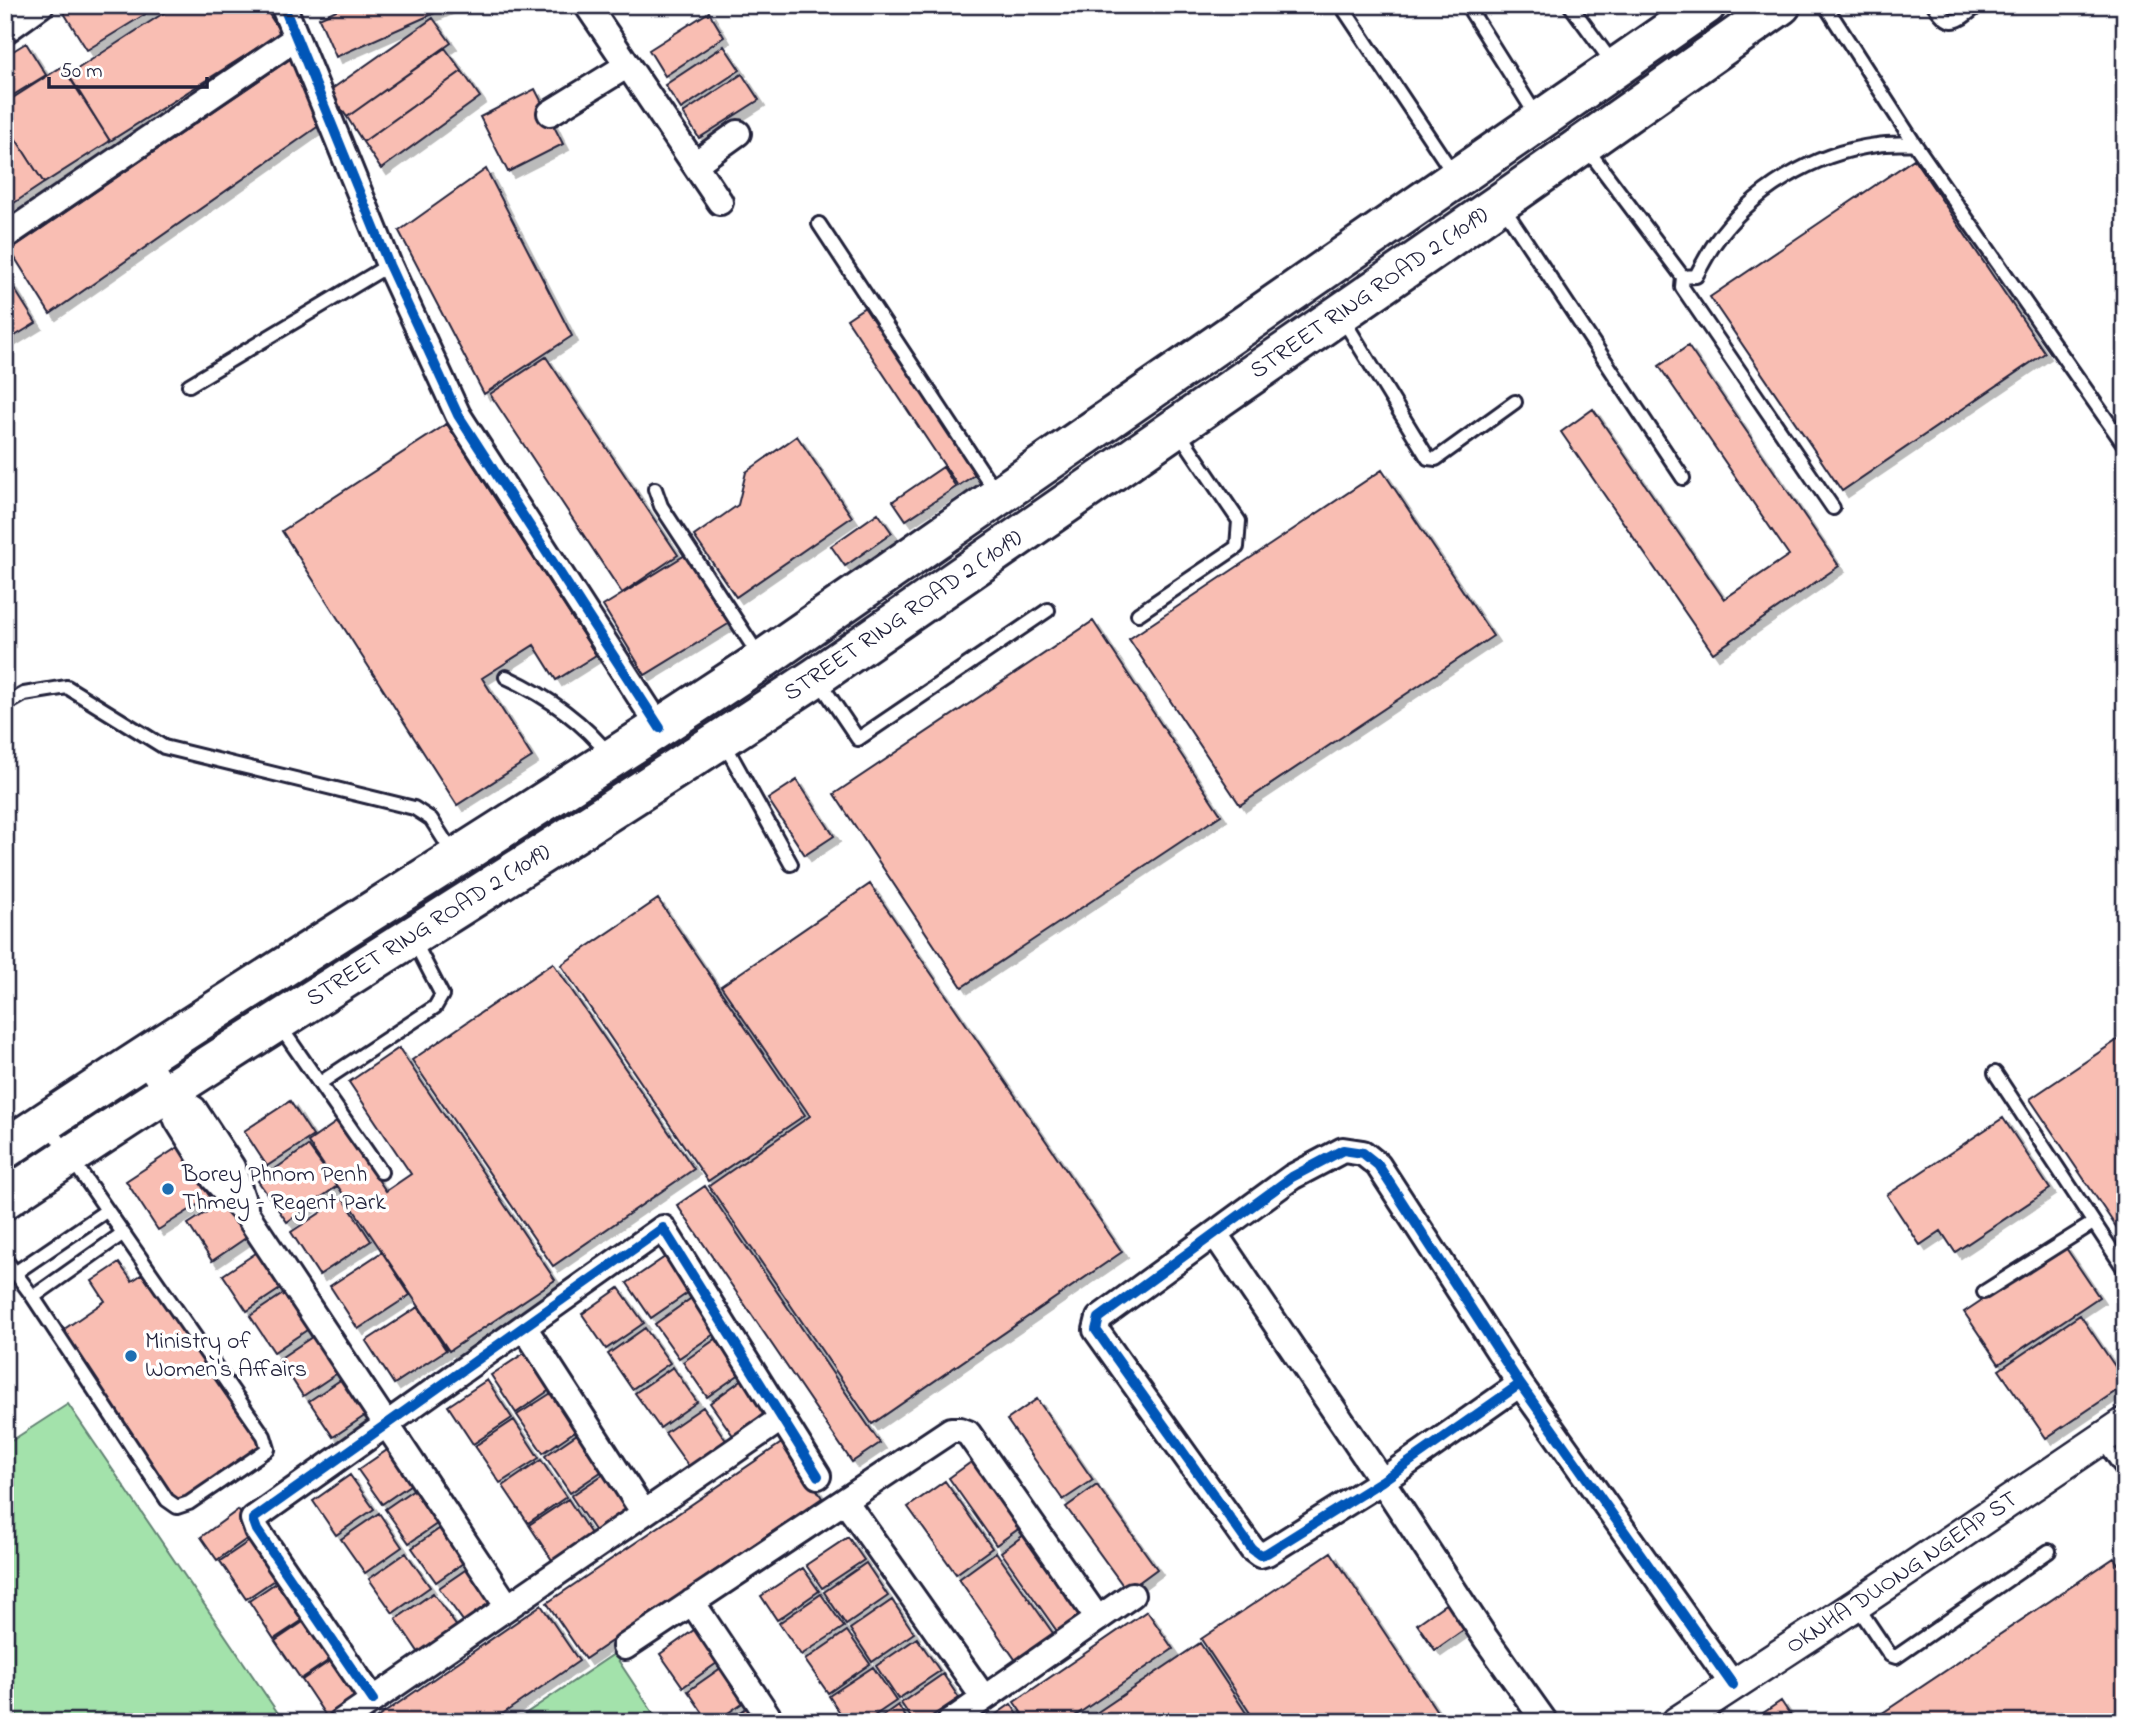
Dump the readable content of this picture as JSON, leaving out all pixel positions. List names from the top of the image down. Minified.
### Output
{"streets":{"main road":["STREET RING ROAD 2 (1019)"],"street":["OKNHA DUONG NGEAP ST"]},"places":["Borey Phnom Penh Thmey - Regent Park","Ministry of Women's Affairs"],"scale_bar":"50 m"}
